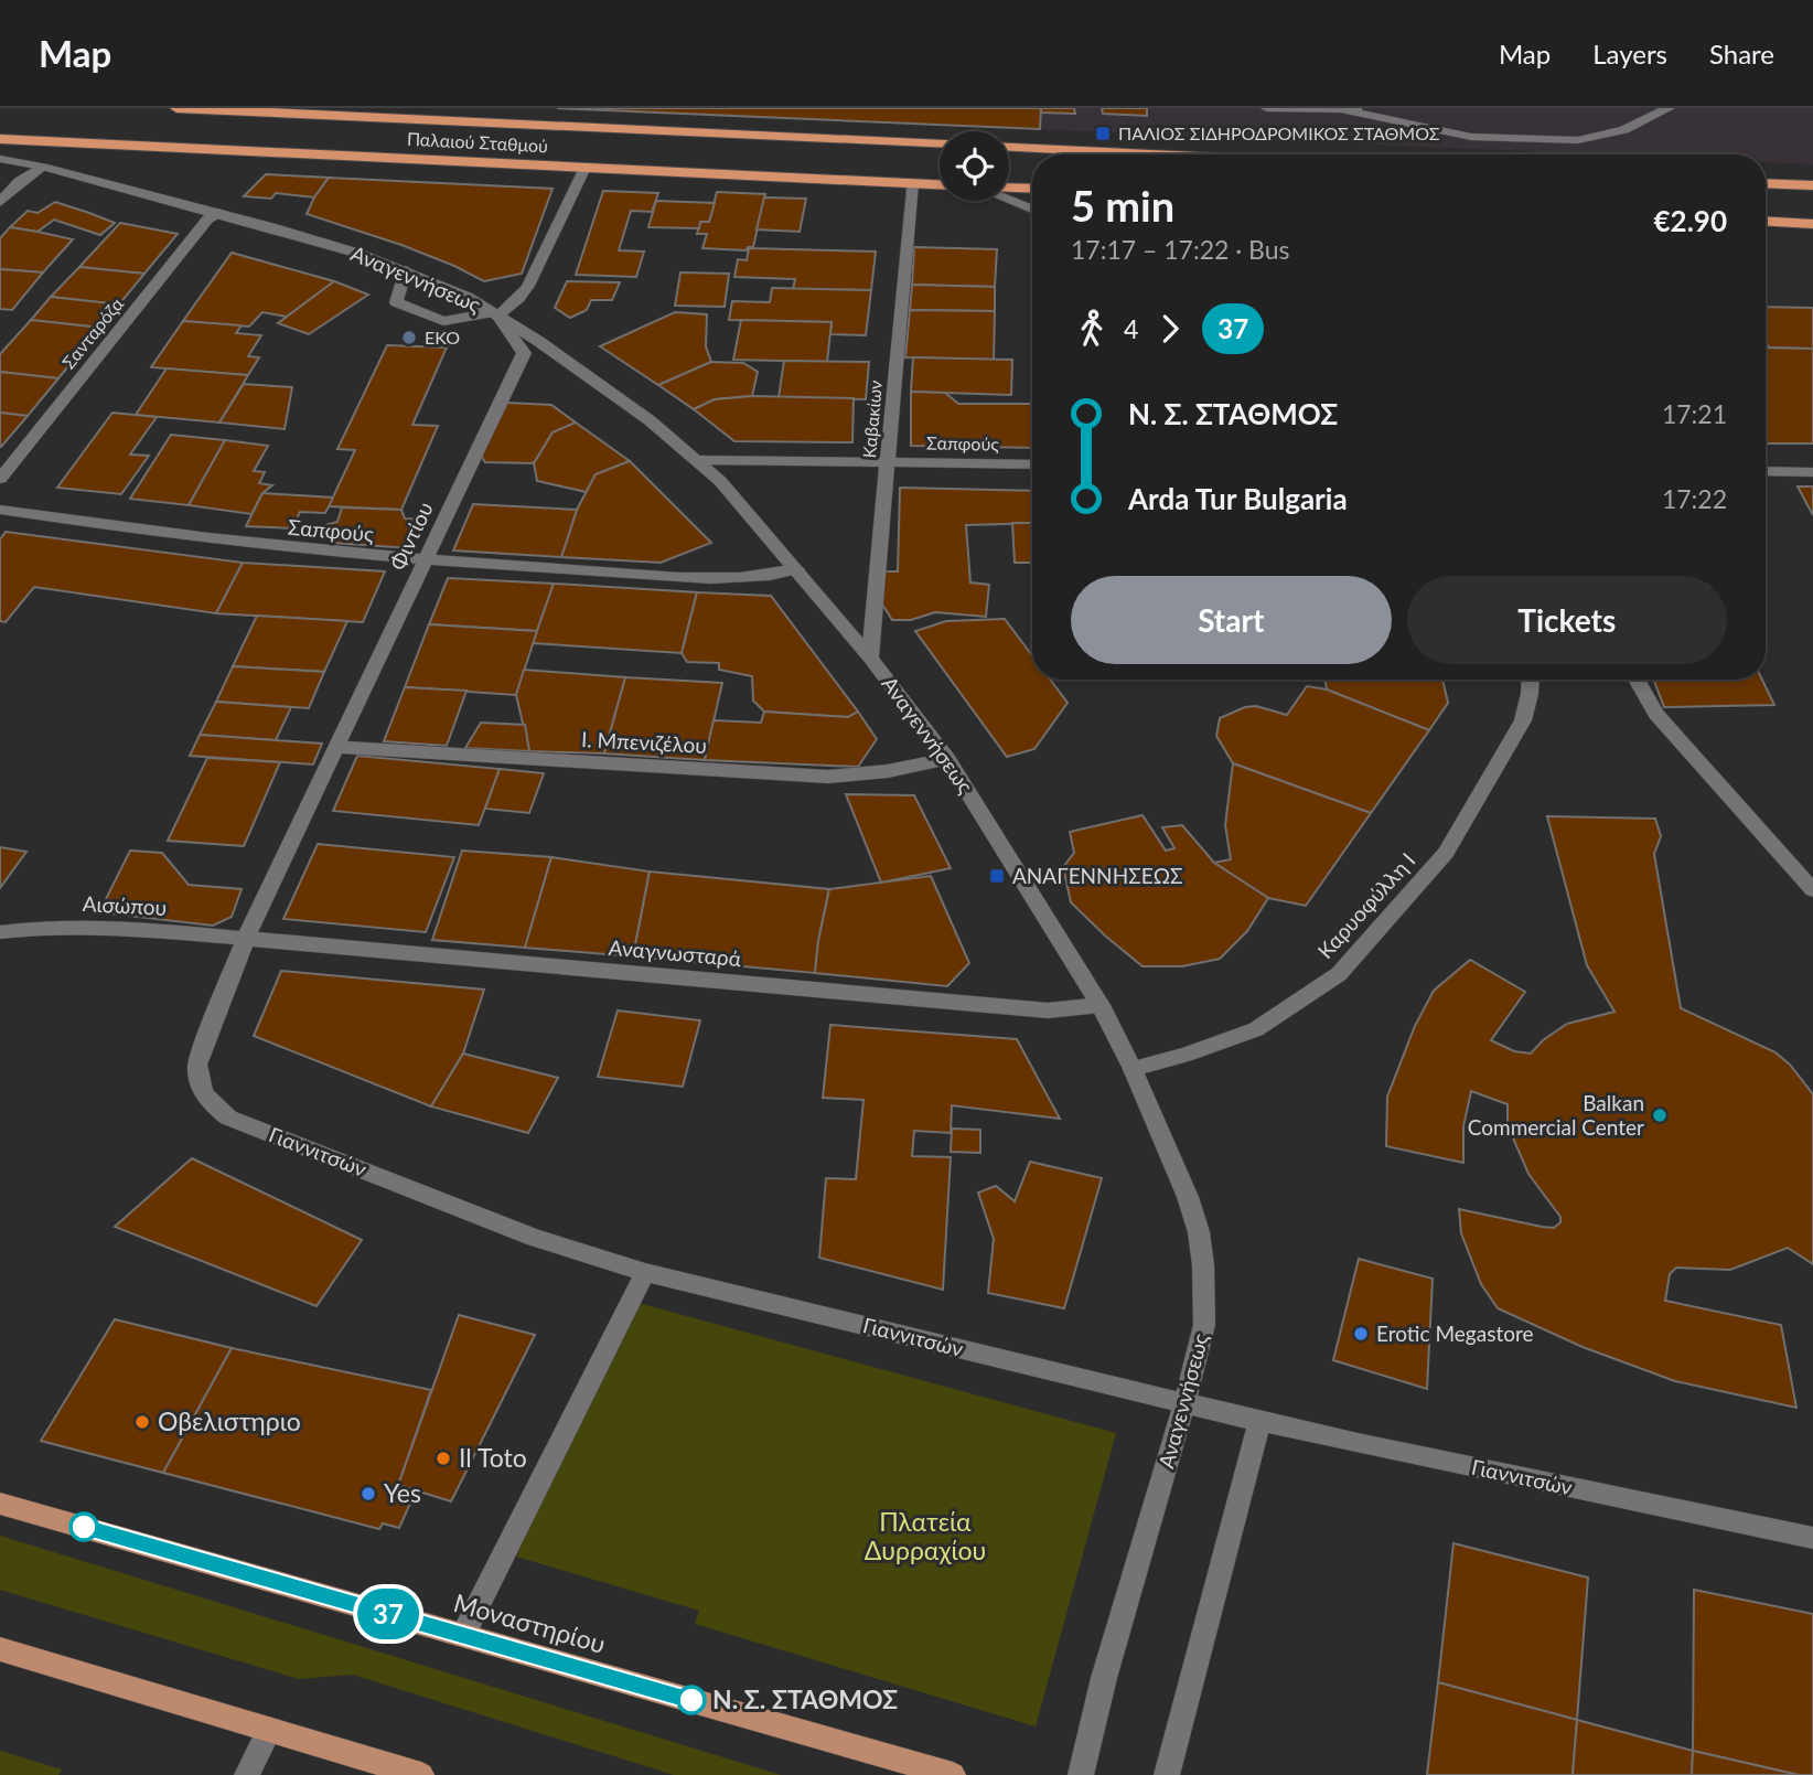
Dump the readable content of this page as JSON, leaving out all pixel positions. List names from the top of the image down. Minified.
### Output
{"streets":{"highway":["Παλαιού Σταθμού"],"main road":["Μοναστηρίου"],"street":["Αναγεννήσεως","Σανταρόζα","Καβακίων","Σαπφούς","Φιντίου","Ι. Μπενιζέλου","Αισώπου","Καρυοφύλλη Ι","Αναγνωσταρά","Γιαννιτσών"]},"crossings":[["Παλαιού Σταθμού","Καβακίων"],["Αναγεννήσεως","Σανταρόζα"],["Αναγεννήσεως","Καβακίων"],["Αναγεννήσεως","Σαπφούς"],["Αναγεννήσεως","Φιντίου"],["Αναγεννήσεως","Ι. Μπενιζέλου"],["Αναγεννήσεως","Καρυοφύλλη Ι"],["Αναγεννήσεως","Αναγνωσταρά"],["Αναγεννήσεως","Γιαννιτσών"],["Καβακίων","Σαπφούς"],["Σαπφούς","Φιντίου"],["Φιντίου","Ι. Μπενιζέλου"],["Φιντίου","Αισώπου"],["Φιντίου","Αναγνωσταρά"],["Φιντίου","Γιαννιτσών"],["Αισώπου","Αναγνωσταρά"],["Αισώπου","Γιαννιτσών"],["Αναγνωσταρά","Γιαννιτσών"]],"parks":["Πλατεία Δυρραχίου"],"places":{"transit":["ΠΑΛΙΟΣ ΣΙΔΗΡΟΔΡΟΜΙΚΟΣ ΣΤΑΘΜΟΣ","ΑΝΑΓΕΝΝΗΣΕΩΣ"],"other":["EKO","Balkan Commercial Center","Erotic Megastore","Οβελιστηριο","Il Toto","Yes","Ν. Σ. ΣΤΑΘΜΟΣ"]},"lines":["bus line 37"],"page":{"header":"Map","nav":["Map","Layers","Share"],"on_map":"37","heading":["5 min","17:17 – 17:22 · Bus","€2.90"],"legs":["4","37"],"list":[{"name":"Ν. Σ. ΣΤΑΘΜΟΣ","value":"17:21"},{"name":"Arda Tur Bulgaria","value":"17:22"}],"buttons":["Start","Tickets"]}}
